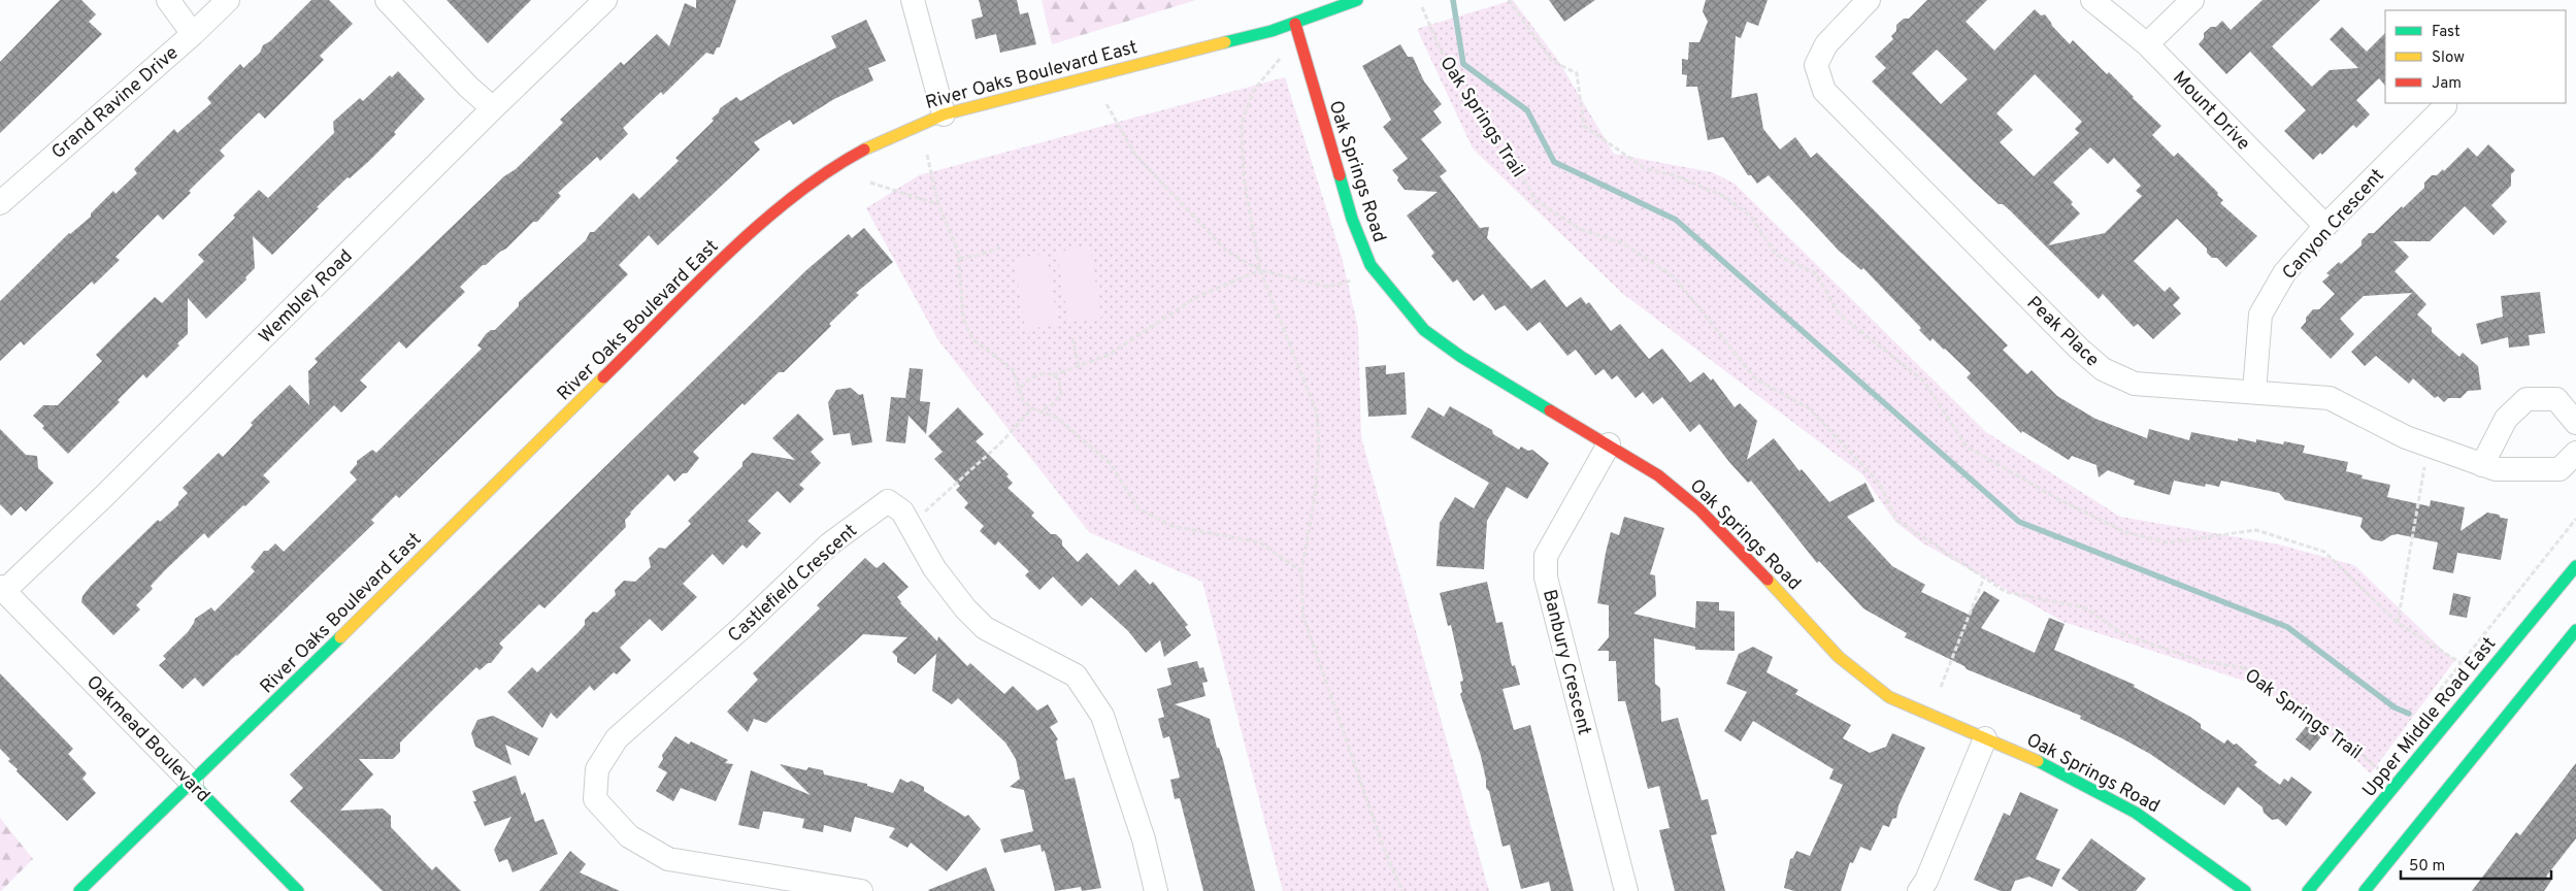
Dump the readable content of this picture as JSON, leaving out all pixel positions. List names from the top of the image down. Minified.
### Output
{"streets":{"street":["River Oaks Boulevard East","Grand Ravine Drive","Mount Drive","Oak Springs Road","Canyon Crescent","Wembley Road","Peak Place","Castlefield Crescent","Banbury Crescent","Upper Middle Road East","Oakmead Boulevard"],"path":["Oak Springs Trail"]},"crossings":[["River Oaks Boulevard East","Oak Springs Road"],["River Oaks Boulevard East","Oakmead Boulevard"],["Mount Drive","Canyon Crescent"],["Oak Springs Road","Banbury Crescent"],["Canyon Crescent","Peak Place"],["Wembley Road","Oakmead Boulevard"]],"legend":["Fast","Slow","Jam"],"scale_bar":"50 m"}
